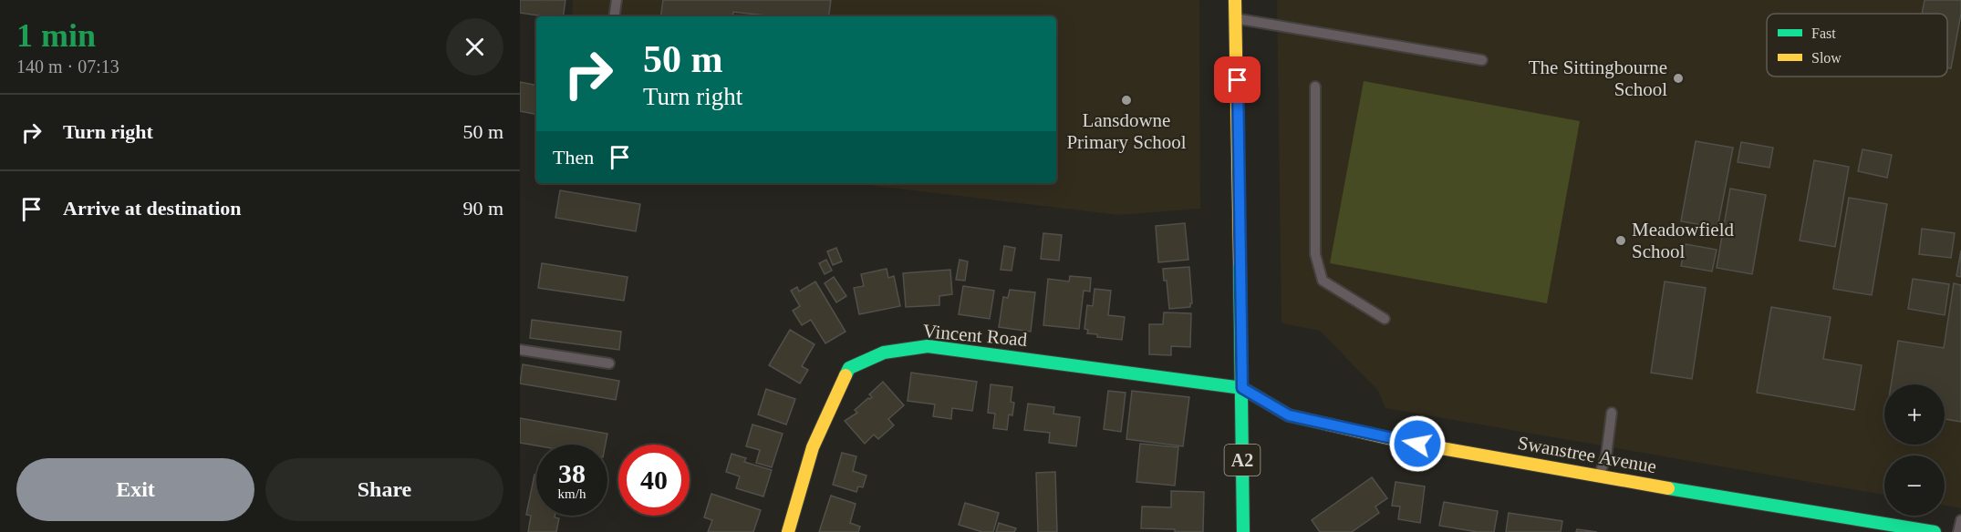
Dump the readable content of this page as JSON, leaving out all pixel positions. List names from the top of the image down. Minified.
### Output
{"streets":{"street":["Vincent Road","Swanstree Avenue","A2"]},"crossings":[["Vincent Road","Swanstree Avenue"],["Vincent Road","A2"],["Swanstree Avenue","A2"]],"places":["The Sittingbourne School","Lansdowne Primary School","Meadowfield School"],"legend":["Fast","Slow"],"page":{"heading":["1 min","140 m · 07:13"],"turn":["50 m","Turn right"],"list":[{"name":"Turn right","value":"50 m"},{"name":"Arrive at destination","value":"90 m"}],"then":"Then","map_buttons":["+","−"],"speed":"38 km/h","limit":"40","buttons":["Exit","Share"]}}
